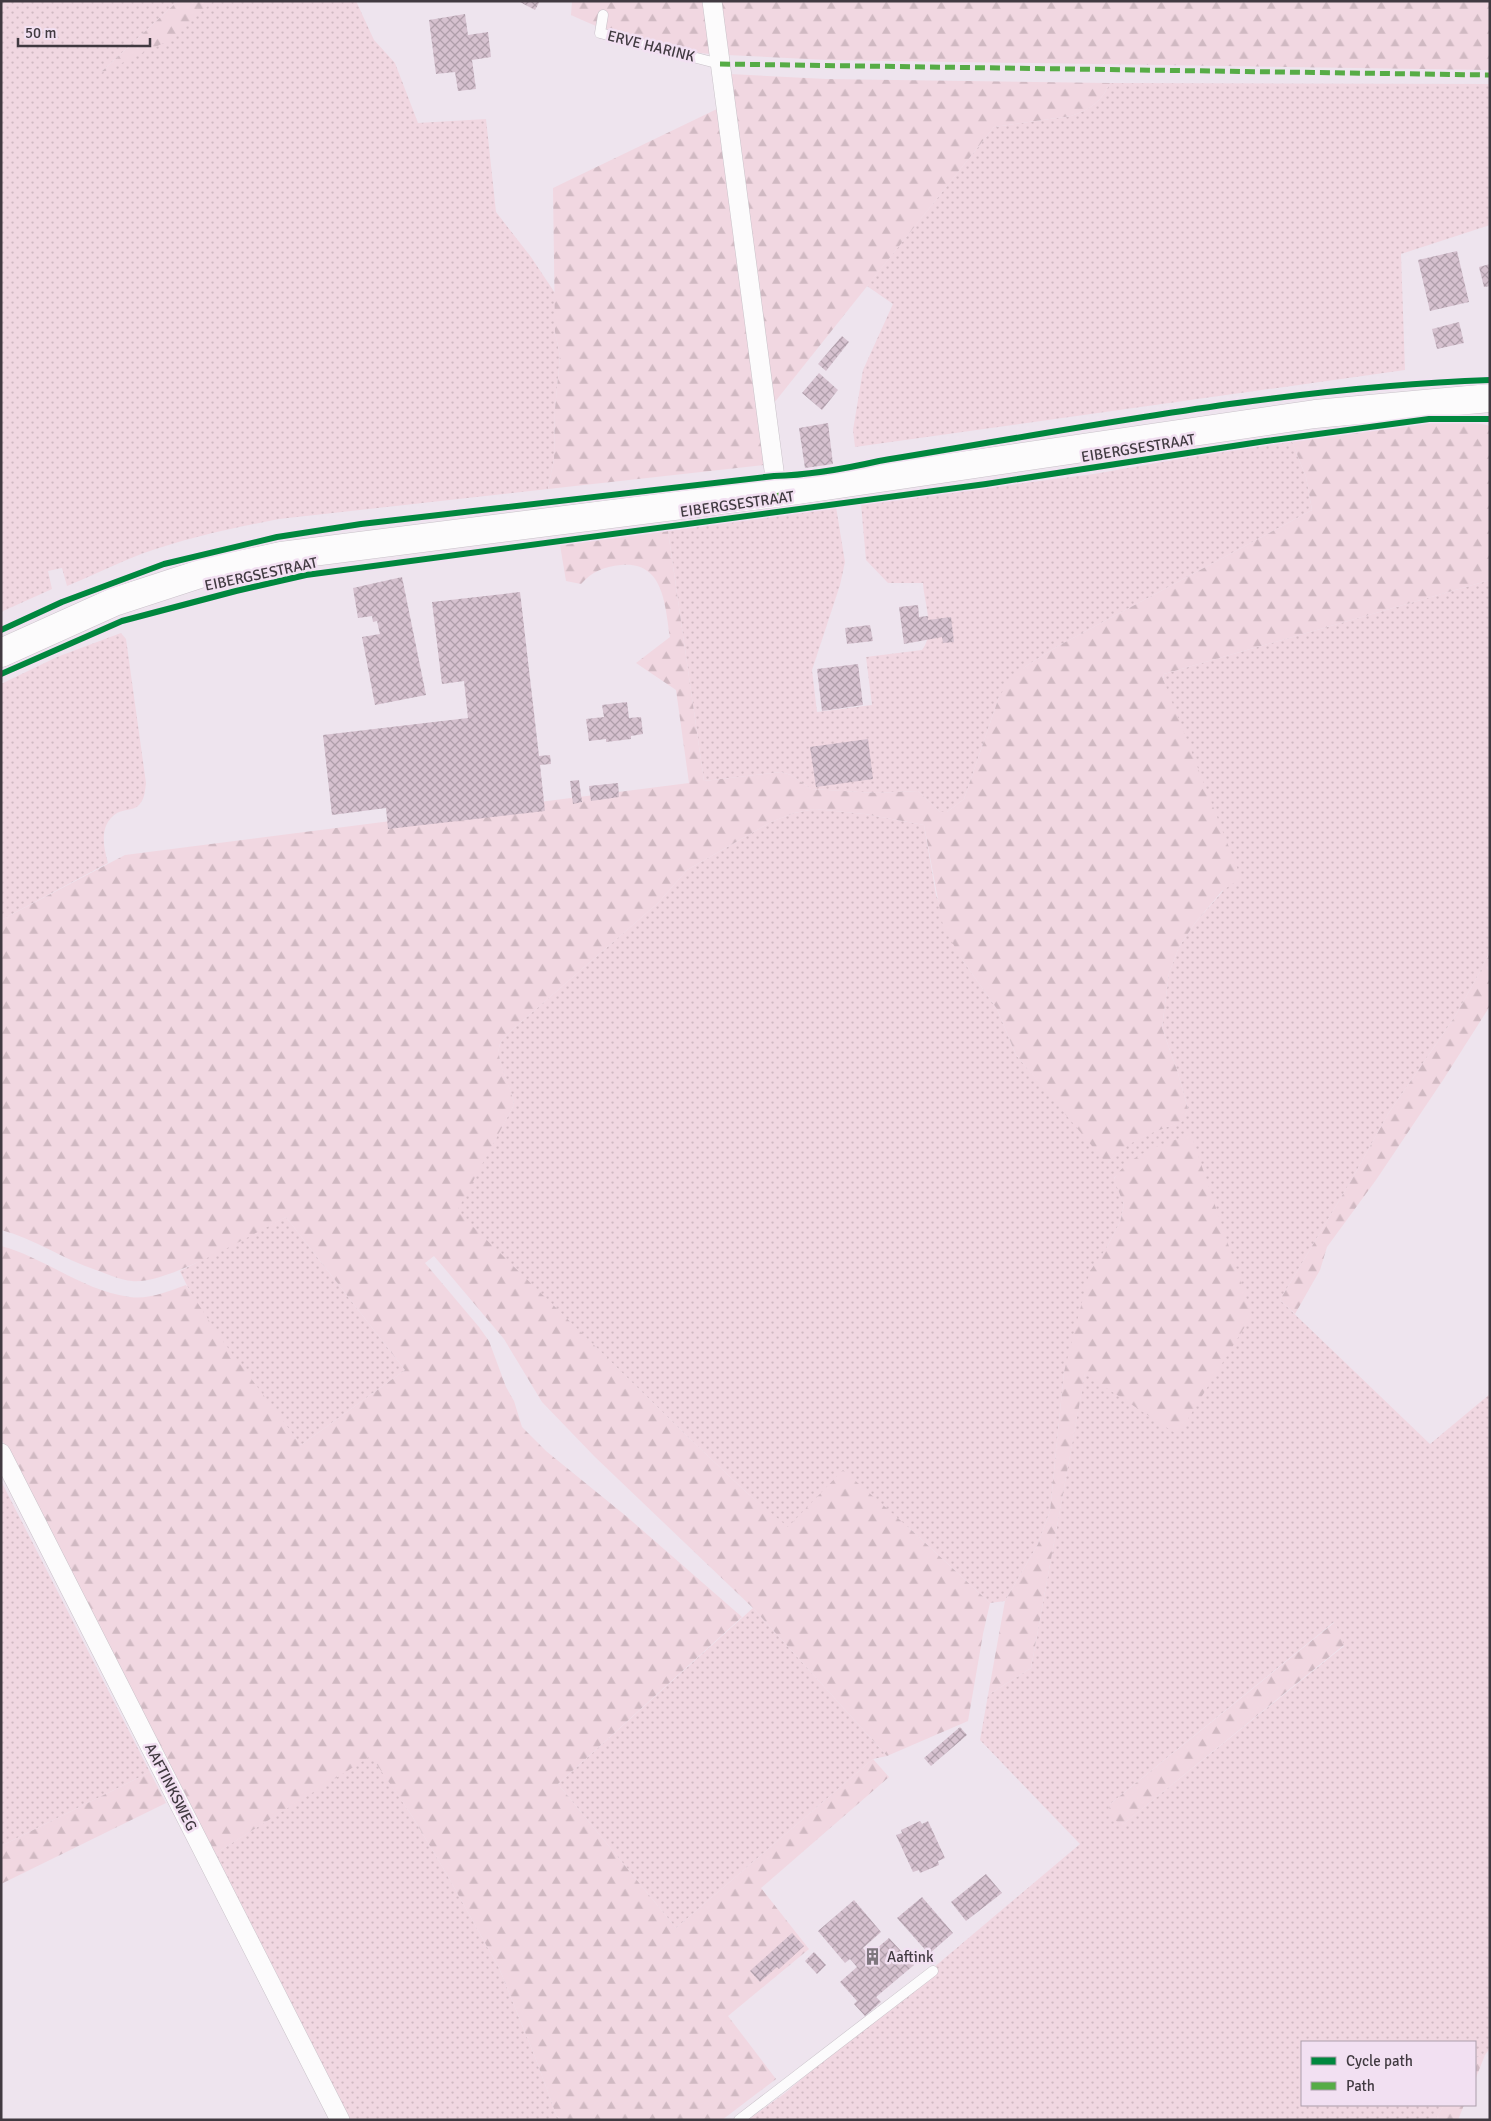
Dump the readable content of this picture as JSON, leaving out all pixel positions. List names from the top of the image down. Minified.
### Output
{"streets":{"main road":["EIBERGSESTRAAT"],"street":["AAFTINKSWEG"],"lane":["ERVE HARINK"]},"places":{"building":["Aaftink"]},"legend":["Cycle path","Path"],"scale_bar":"50 m"}
